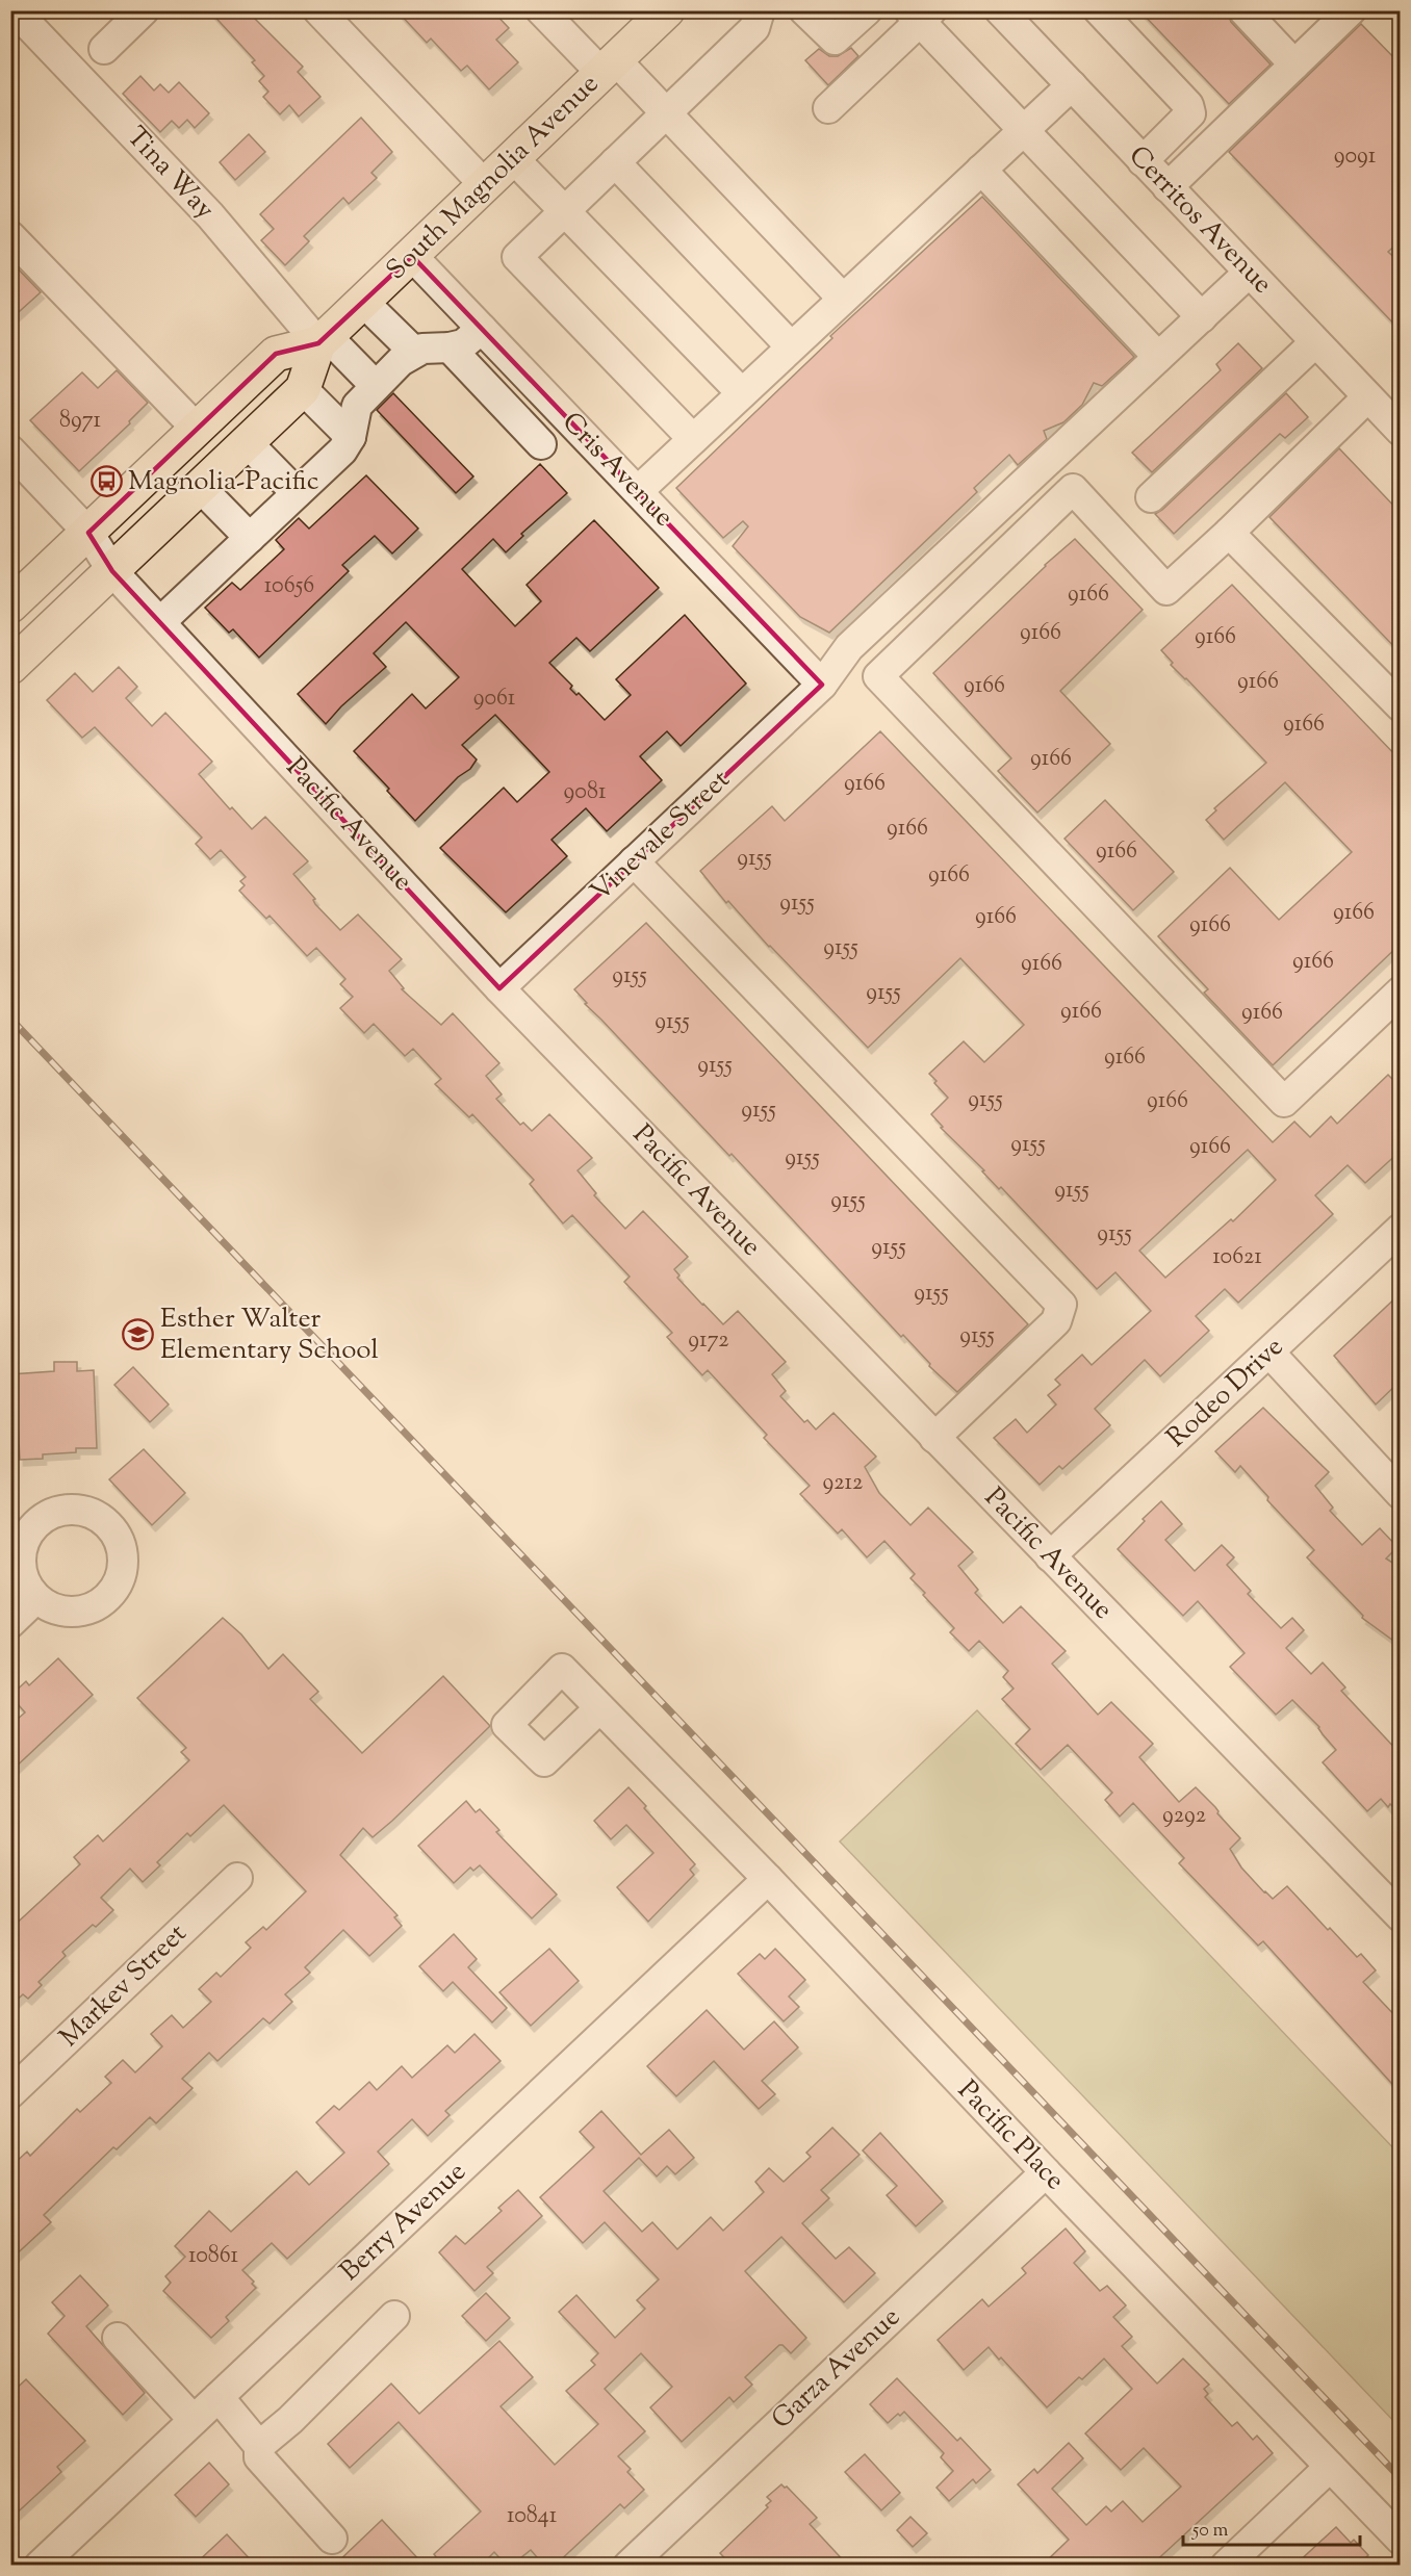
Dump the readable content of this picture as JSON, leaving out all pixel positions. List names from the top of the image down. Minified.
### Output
{"streets":{"main road":["South Magnolia Avenue"],"street":["Tina Way","Cerritos Avenue","Cris Avenue","Pacific Avenue","Vinevale Street","Rodeo Drive","Markev Street","Pacific Place","Berry Avenue","Garza Avenue"]},"crossings":[["Tina Way","South Magnolia Avenue"],["South Magnolia Avenue","Cris Avenue"],["South Magnolia Avenue","Pacific Avenue"],["Cerritos Avenue","Vinevale Street"],["Cris Avenue","Vinevale Street"],["Pacific Avenue","Vinevale Street"],["Pacific Avenue","Rodeo Drive"],["Pacific Place","Berry Avenue"],["Pacific Place","Garza Avenue"]],"places":{"bus stop":["Magnolia-Pacific"],"school or university":["Esther Walter Elementary School"]},"house_numbers":["9091","8971","10656","9166","9166","9166","9166","9166","9061","9166","9166","9166","9081","9166","9166","9155","9166","9155","9166","9166","9166","9155","9166","9166","9155","9155","9166","9166","9155","9166","9155","9155","9166","9155","9155","9166","9155","9155","9155","9155","9155","10621","9155","9155","9172","9212","9292","10861","10841"],"scale_bar":"50 m"}
